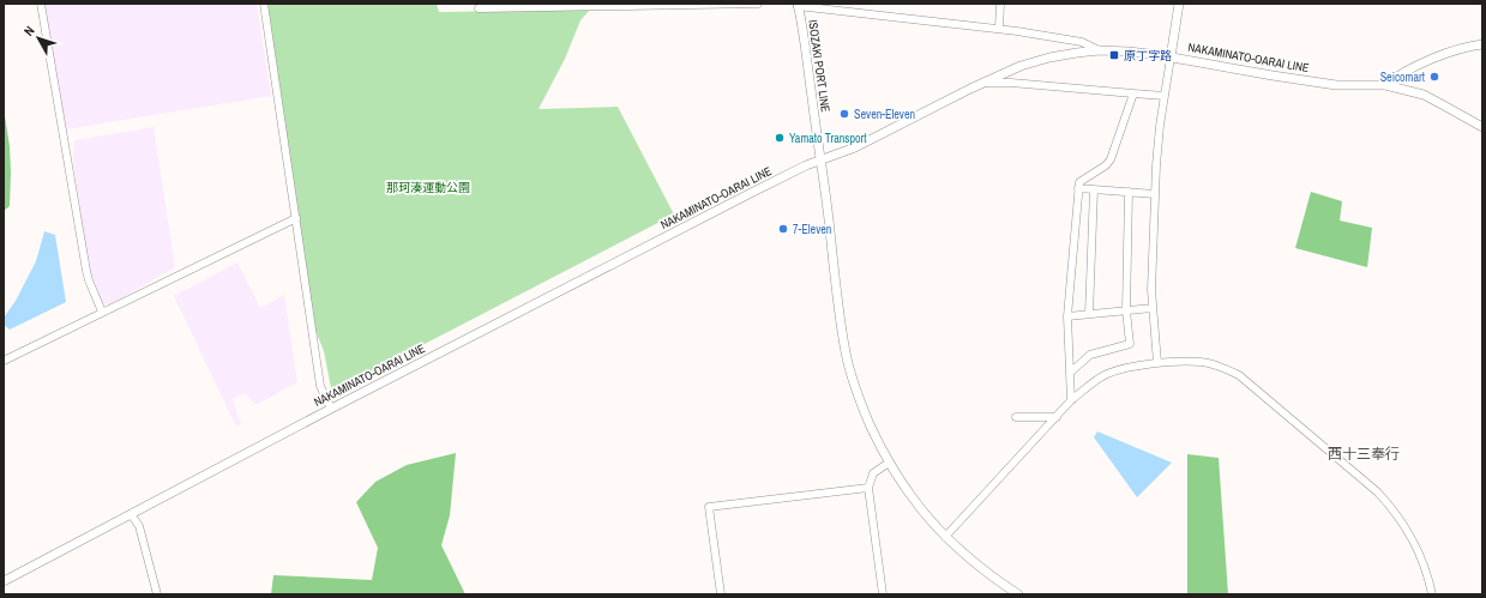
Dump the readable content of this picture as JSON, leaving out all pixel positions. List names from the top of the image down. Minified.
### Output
{"streets":{"main road":["NAKAMINATO-OARAI LINE","ISOZAKI PORT LINE"]},"crossings":[["NAKAMINATO-OARAI LINE","ISOZAKI PORT LINE"]],"districts":["西十三奉行"],"parks":["那珂湊運動公園"],"places":{"transit":["原丁字路"],"other":["Seicomart","Seven-Eleven","Yamato Transport","7-Eleven"]},"north":"top left"}
